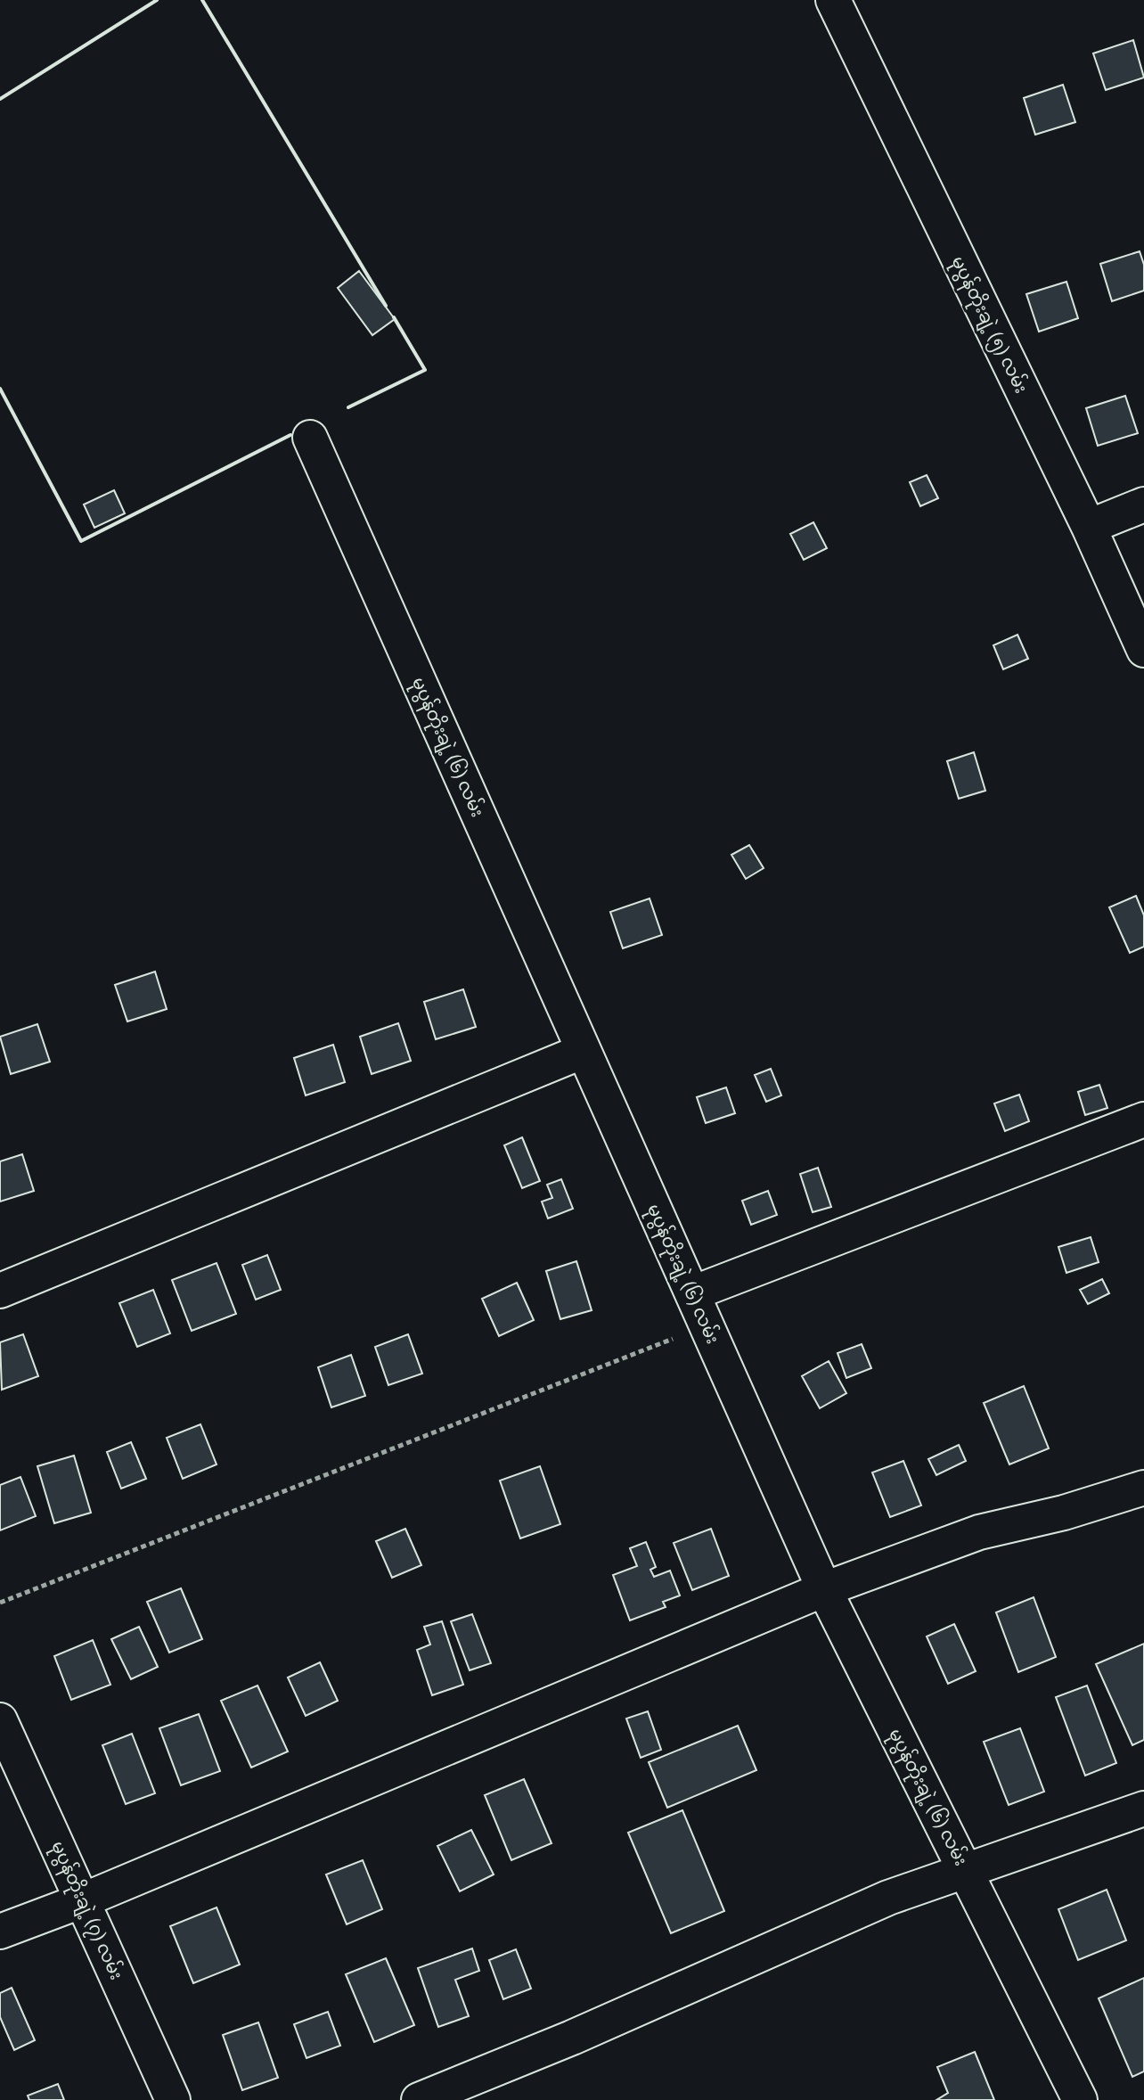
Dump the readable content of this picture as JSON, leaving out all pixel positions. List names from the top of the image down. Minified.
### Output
{"streets":{"street":["မုပွန်တိုးချဲ့ (၅) လမ်း","မုပွန်တိုးချဲ့ (၆) လမ်း","မုပွန်တိုးချဲ့ (၇) လမ်း"]}}
